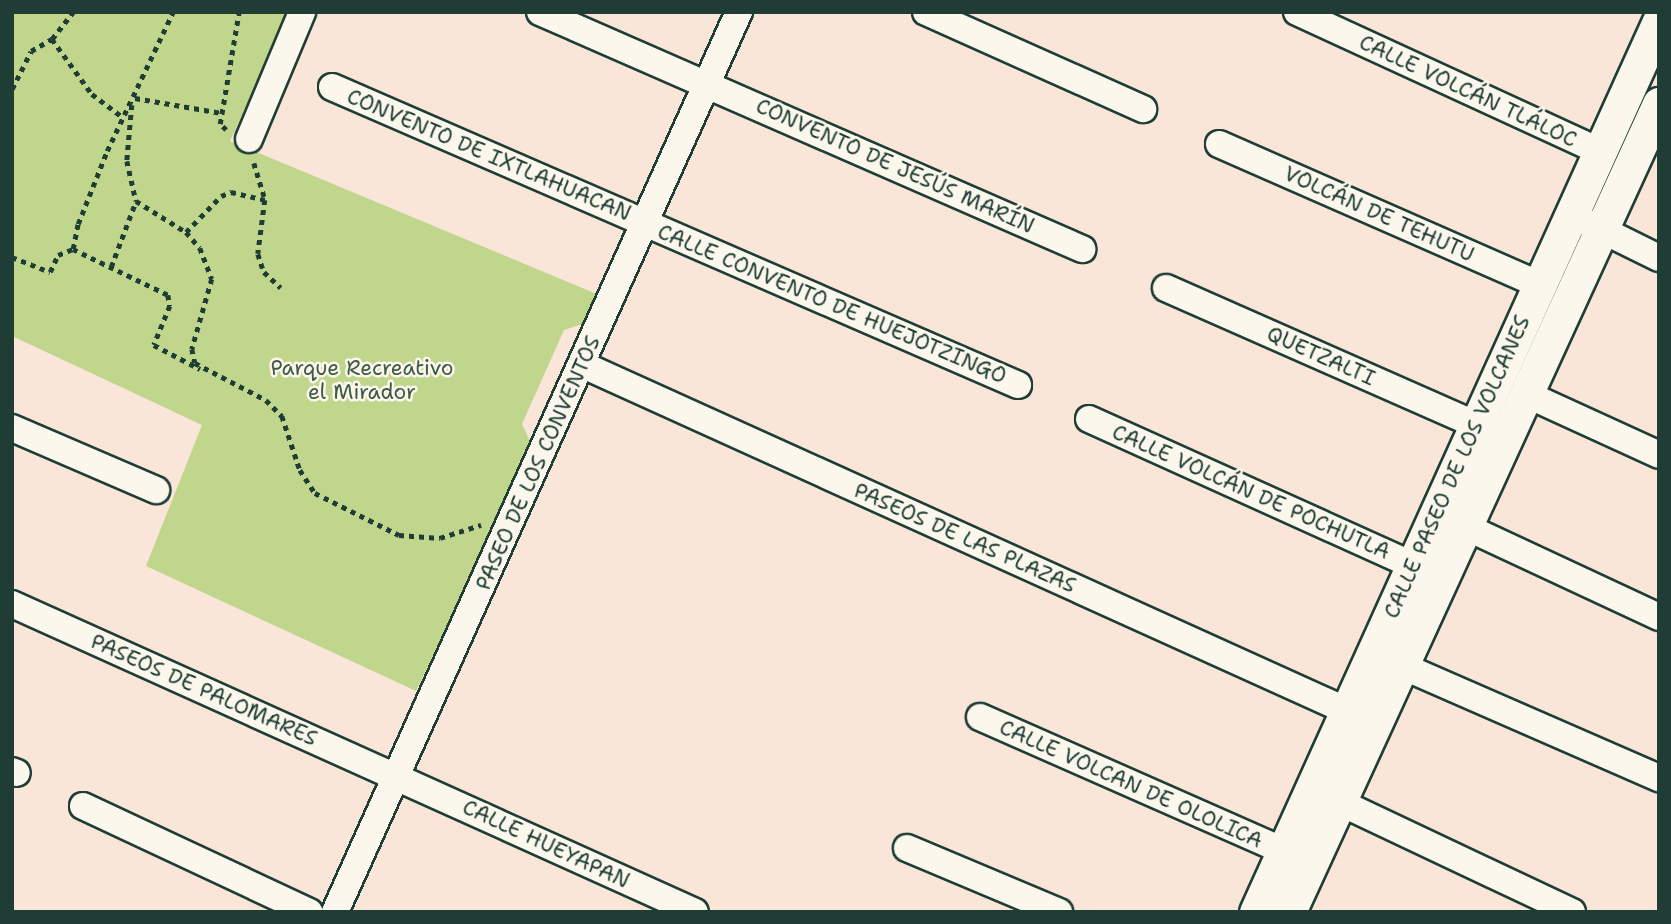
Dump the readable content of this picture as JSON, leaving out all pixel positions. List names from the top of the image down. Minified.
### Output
{"streets":{"street":["CALLE VOLCÁN TLÁLOC","CONVENTO DE IXTLAHUACAN","CONVENTO DE JESÚS MARÍN","VOLCÁN DE TEHUTU","CALLE CONVENTO DE HUEJOTZINGO","QUETZALTI","PASEO DE LOS CONVENTOS","CALLE PASEO DE LOS VOLCANES","CALLE VOLCÁN DE POCHUTLA","PASEOS DE LAS PLAZAS","PASEOS DE PALOMARES","CALLE VOLCAN DE OLOLICA","CALLE HUEYAPAN"]},"crossings":[["CALLE VOLCÁN TLÁLOC","CALLE PASEO DE LOS VOLCANES"],["CONVENTO DE IXTLAHUACAN","CALLE CONVENTO DE HUEJOTZINGO"],["CONVENTO DE IXTLAHUACAN","PASEO DE LOS CONVENTOS"],["CONVENTO DE JESÚS MARÍN","PASEO DE LOS CONVENTOS"],["VOLCÁN DE TEHUTU","CALLE PASEO DE LOS VOLCANES"],["CALLE CONVENTO DE HUEJOTZINGO","PASEO DE LOS CONVENTOS"],["QUETZALTI","CALLE PASEO DE LOS VOLCANES"],["PASEO DE LOS CONVENTOS","PASEOS DE LAS PLAZAS"],["PASEO DE LOS CONVENTOS","PASEOS DE PALOMARES"],["PASEO DE LOS CONVENTOS","CALLE HUEYAPAN"],["CALLE PASEO DE LOS VOLCANES","CALLE VOLCÁN DE POCHUTLA"],["CALLE PASEO DE LOS VOLCANES","PASEOS DE LAS PLAZAS"],["CALLE PASEO DE LOS VOLCANES","CALLE VOLCAN DE OLOLICA"],["PASEOS DE PALOMARES","CALLE HUEYAPAN"]],"parks":["Parque Recreativo el Mirador"]}
